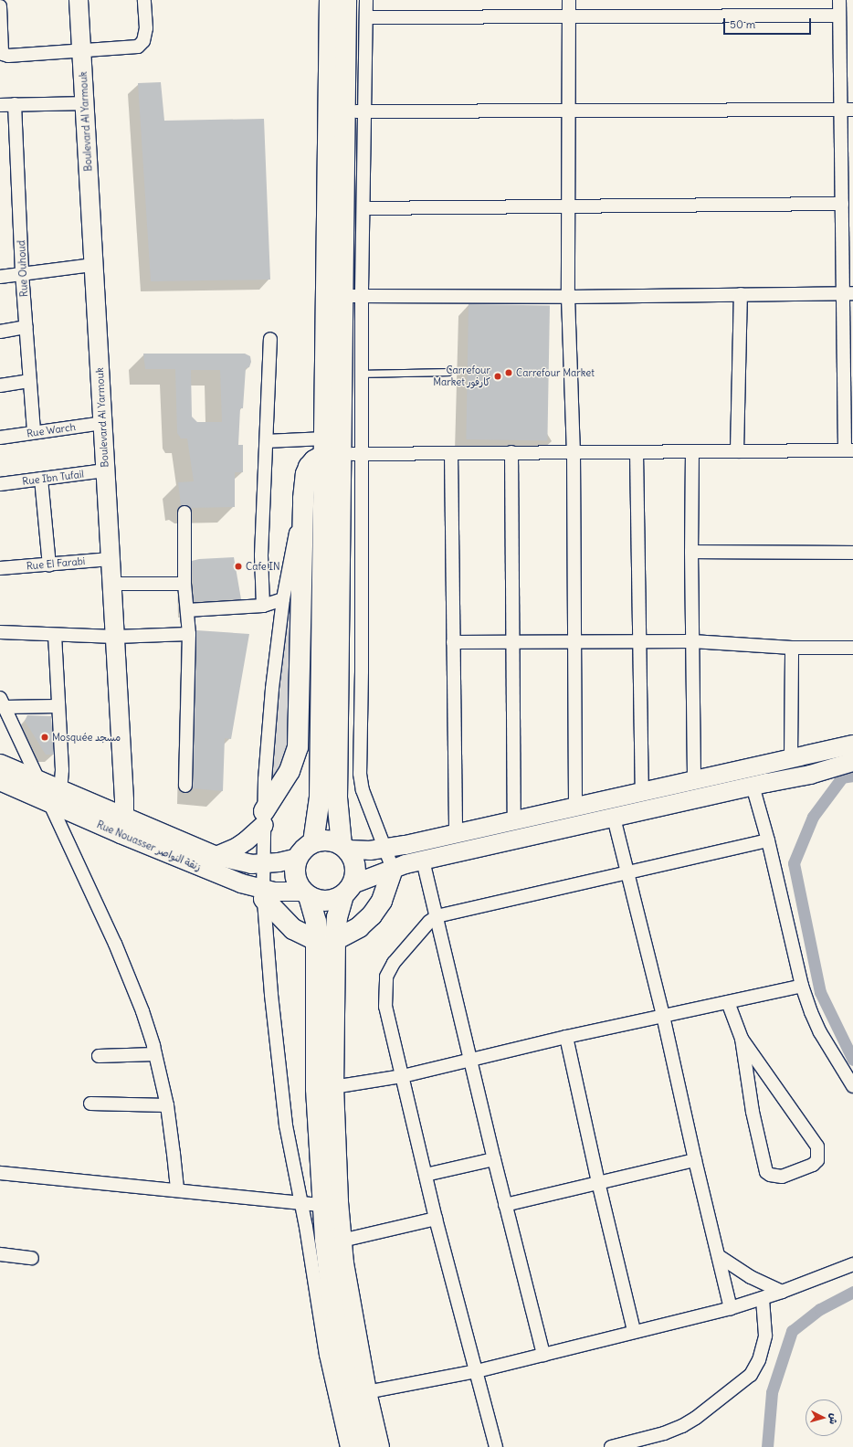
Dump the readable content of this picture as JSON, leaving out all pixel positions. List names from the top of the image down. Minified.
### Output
{"streets":{"main road":["Boulevard Al Yarmouk","Rue Nouasser زنقة النواصر"],"street":["Rue Ouhoud","Rue Warch","Rue Ibn Tufail","Rue El Farabi"]},"crossings":[["Boulevard Al Yarmouk","Rue Warch"],["Boulevard Al Yarmouk","Rue Ibn Tufail"],["Boulevard Al Yarmouk","Rue El Farabi"],["Boulevard Al Yarmouk","Rue Nouasser زنقة النواصر"],["Rue Ouhoud","Rue Warch"]],"places":["Carrefour Market","Carrefour Market كارفور","Cafe IN","Mosquée مسجد"],"scale_bar":"50 m","north":"right"}
